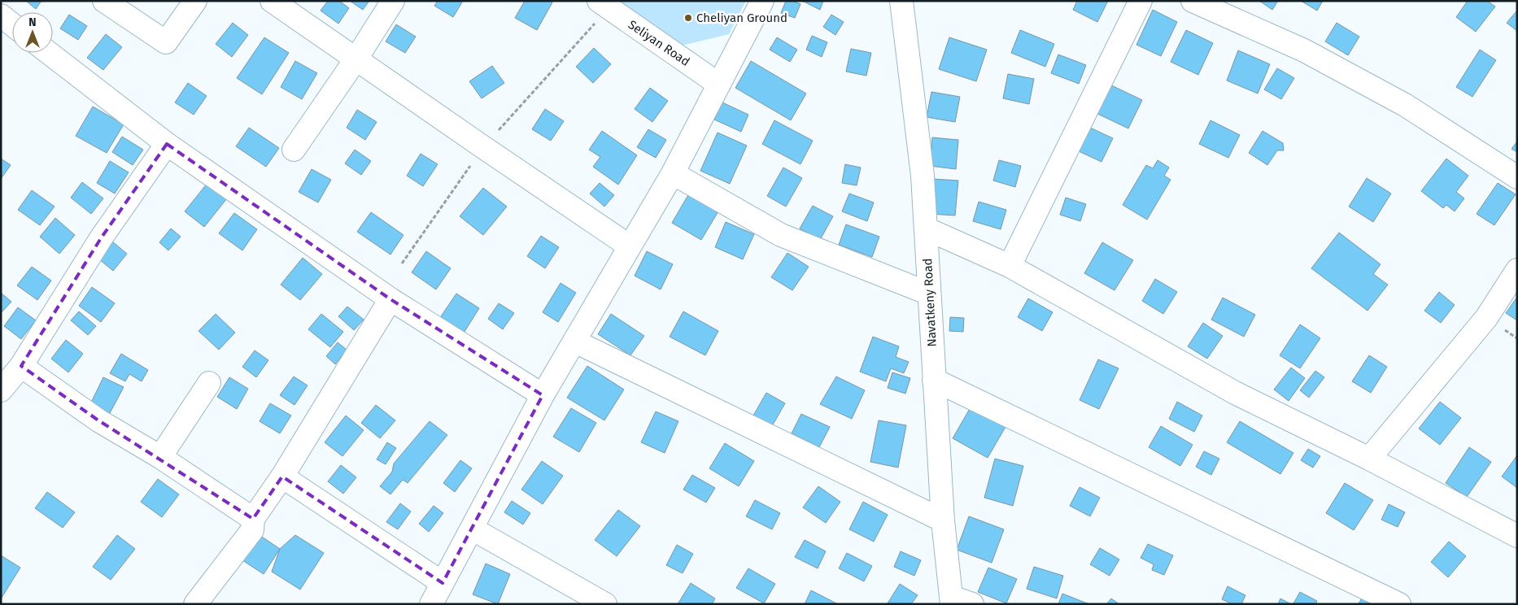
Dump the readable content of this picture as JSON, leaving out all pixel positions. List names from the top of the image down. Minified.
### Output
{"streets":{"street":["Seliyan Road","Navatkeny Road"]},"places":["Cheliyan Ground"],"north":"top"}
